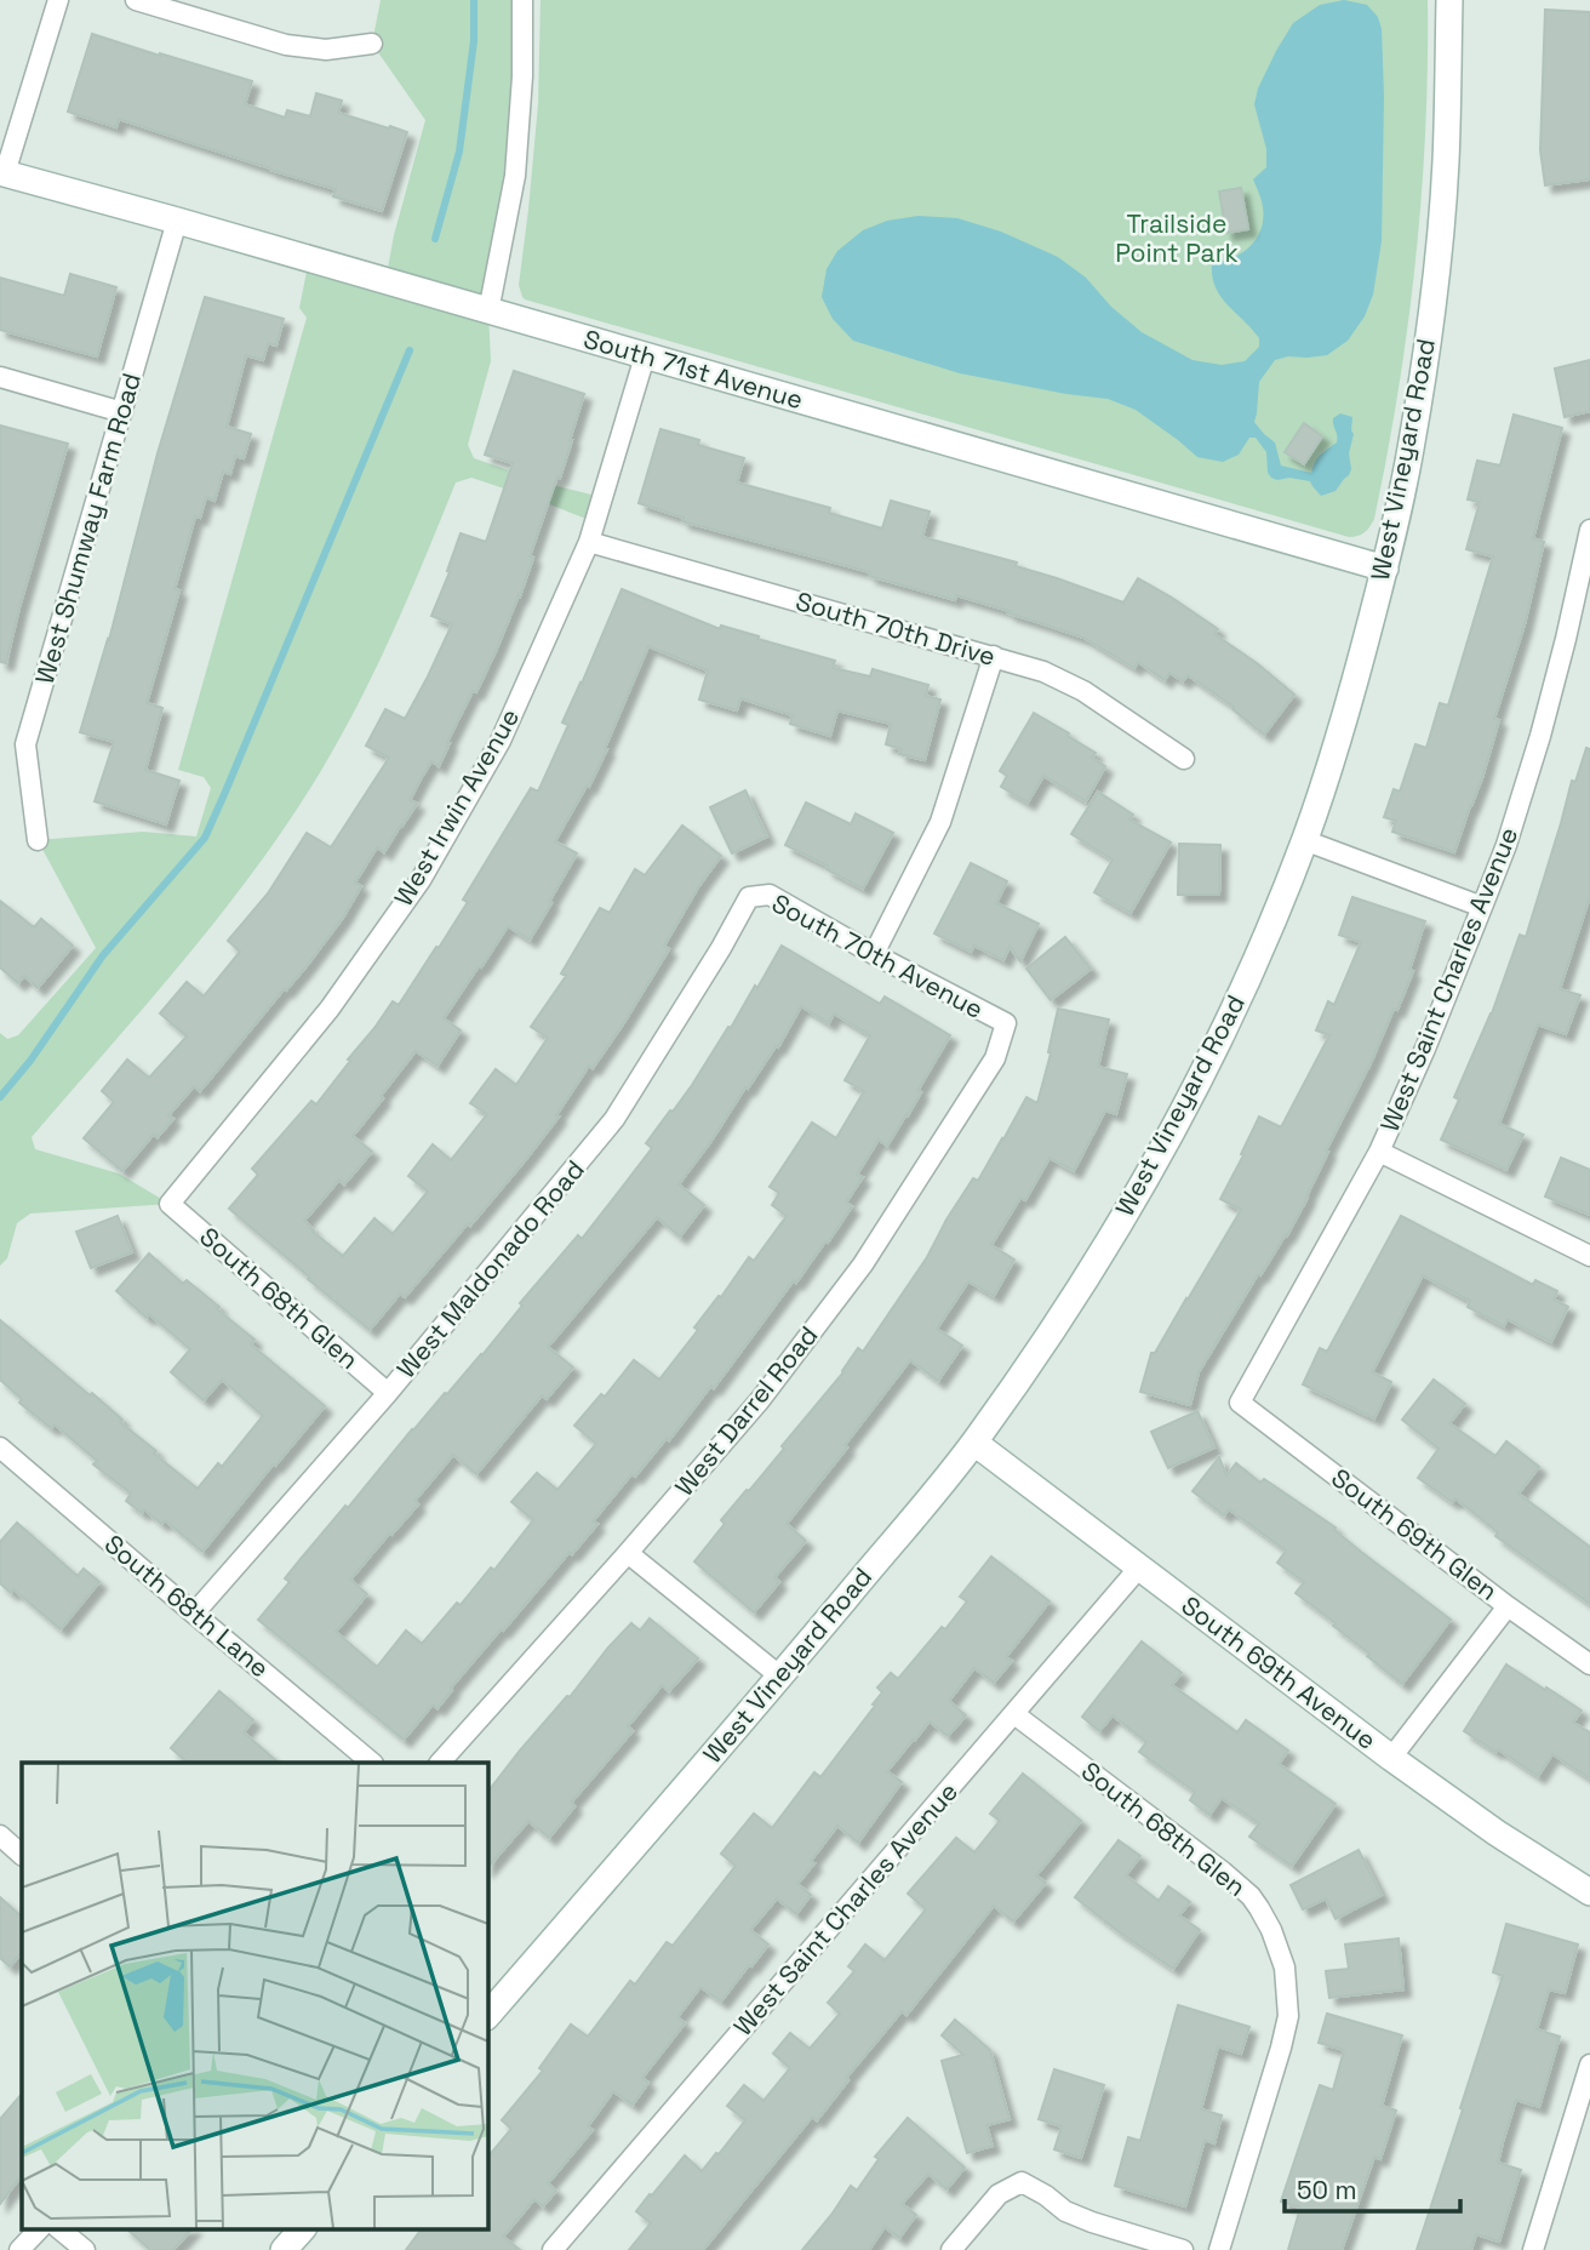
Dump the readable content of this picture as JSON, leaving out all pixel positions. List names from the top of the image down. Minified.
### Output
{"streets":{"street":["South 71st Avenue","West Vineyard Road","West Shumway Farm Road","South 70th Drive","West Irwin Avenue","South 70th Avenue","West Saint Charles Avenue","West Maldonado Road","South 68th Glen","West Darrel Road","South 69th Glen","South 68th Lane","South 69th Avenue"]},"crossings":[["South 71st Avenue","West Vineyard Road"],["South 71st Avenue","West Shumway Farm Road"],["South 71st Avenue","West Irwin Avenue"],["West Vineyard Road","South 69th Avenue"],["South 70th Drive","West Irwin Avenue"],["West Irwin Avenue","South 68th Glen"],["South 70th Avenue","West Maldonado Road"],["South 70th Avenue","West Darrel Road"],["West Saint Charles Avenue","South 68th Glen"],["West Saint Charles Avenue","South 69th Glen"],["West Saint Charles Avenue","South 69th Avenue"],["West Maldonado Road","South 68th Glen"],["West Maldonado Road","South 68th Lane"]],"parks":["Trailside Point Park"],"scale_bar":"50 m"}
